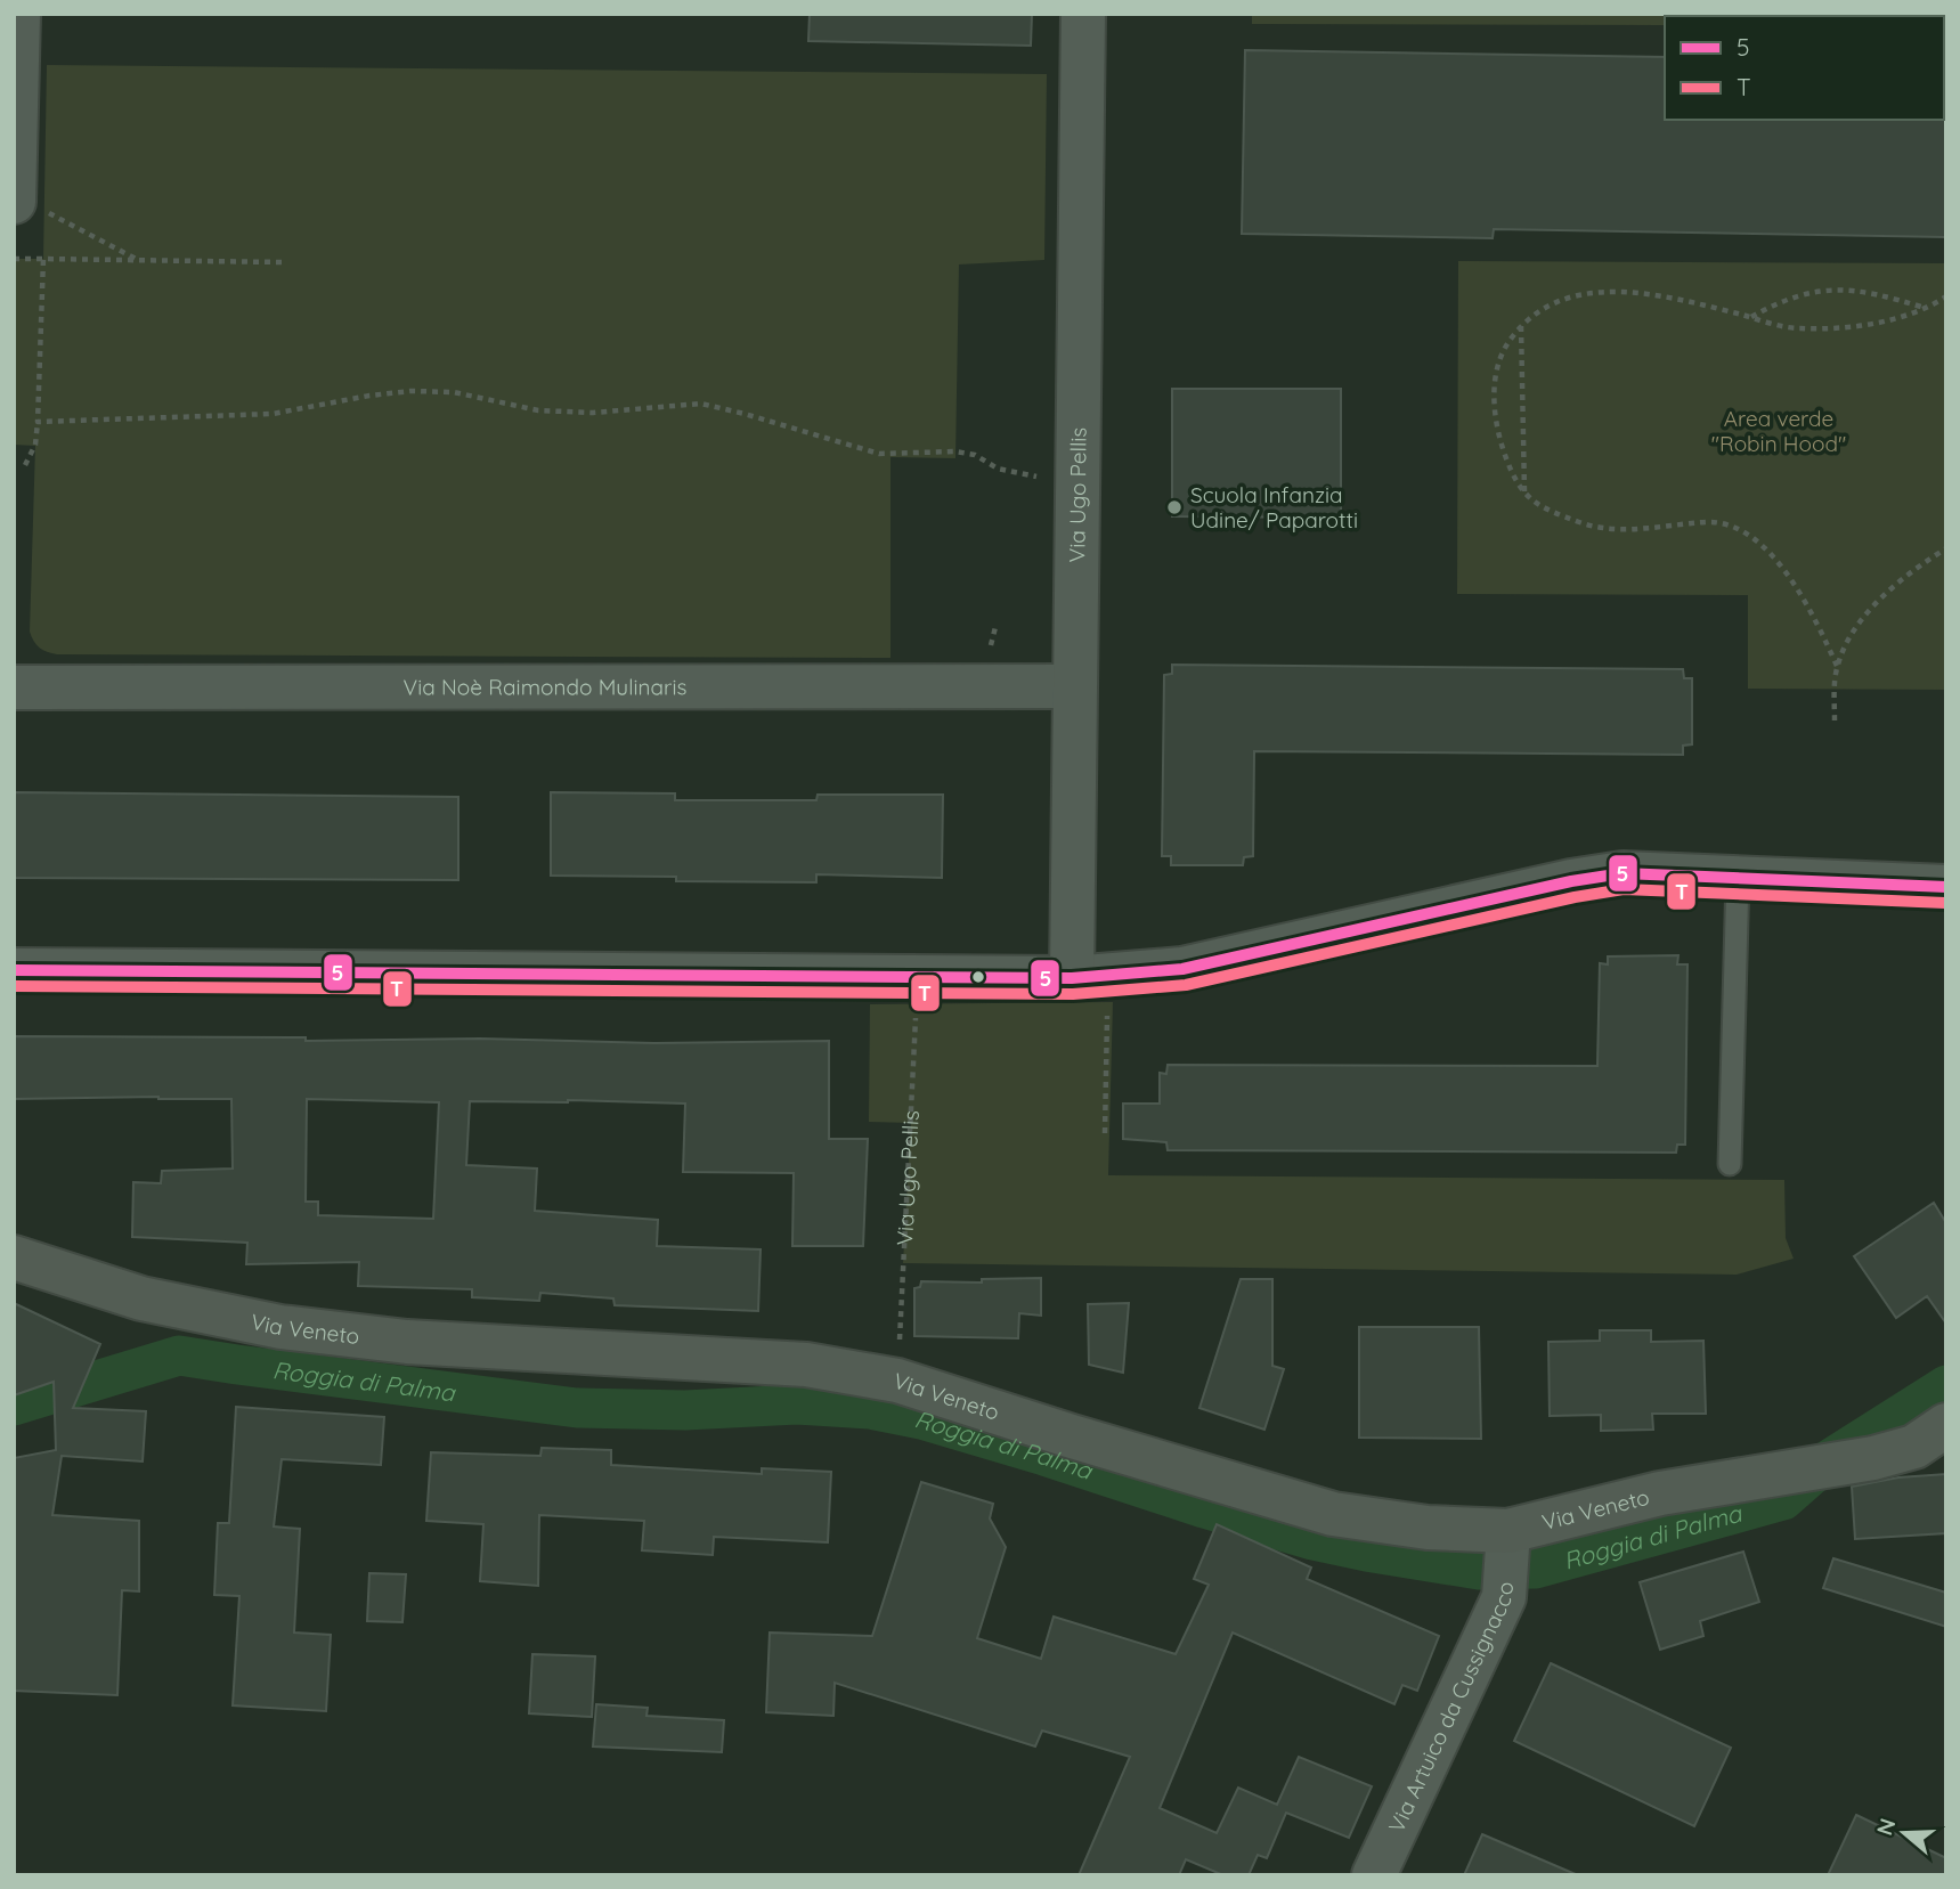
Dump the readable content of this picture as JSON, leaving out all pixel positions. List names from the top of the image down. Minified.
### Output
{"streets":{"street":["Via Ugo Pellis","Via Noè Raimondo Mulinaris","Via Veneto","Via Artuico da Cussignacco"]},"crossings":[["Via Ugo Pellis","Via Noè Raimondo Mulinaris"],["Via Ugo Pellis","Via Veneto"],["Via Veneto","Via Artuico da Cussignacco"]],"water":["Roggia di Palma"],"parks":["Area verde \"Robin Hood\""],"places":["Scuola Infanzia Udine/ Paparotti"],"lines":["transit line 5","transit line T"],"legend":["5","T"],"north":"left"}
